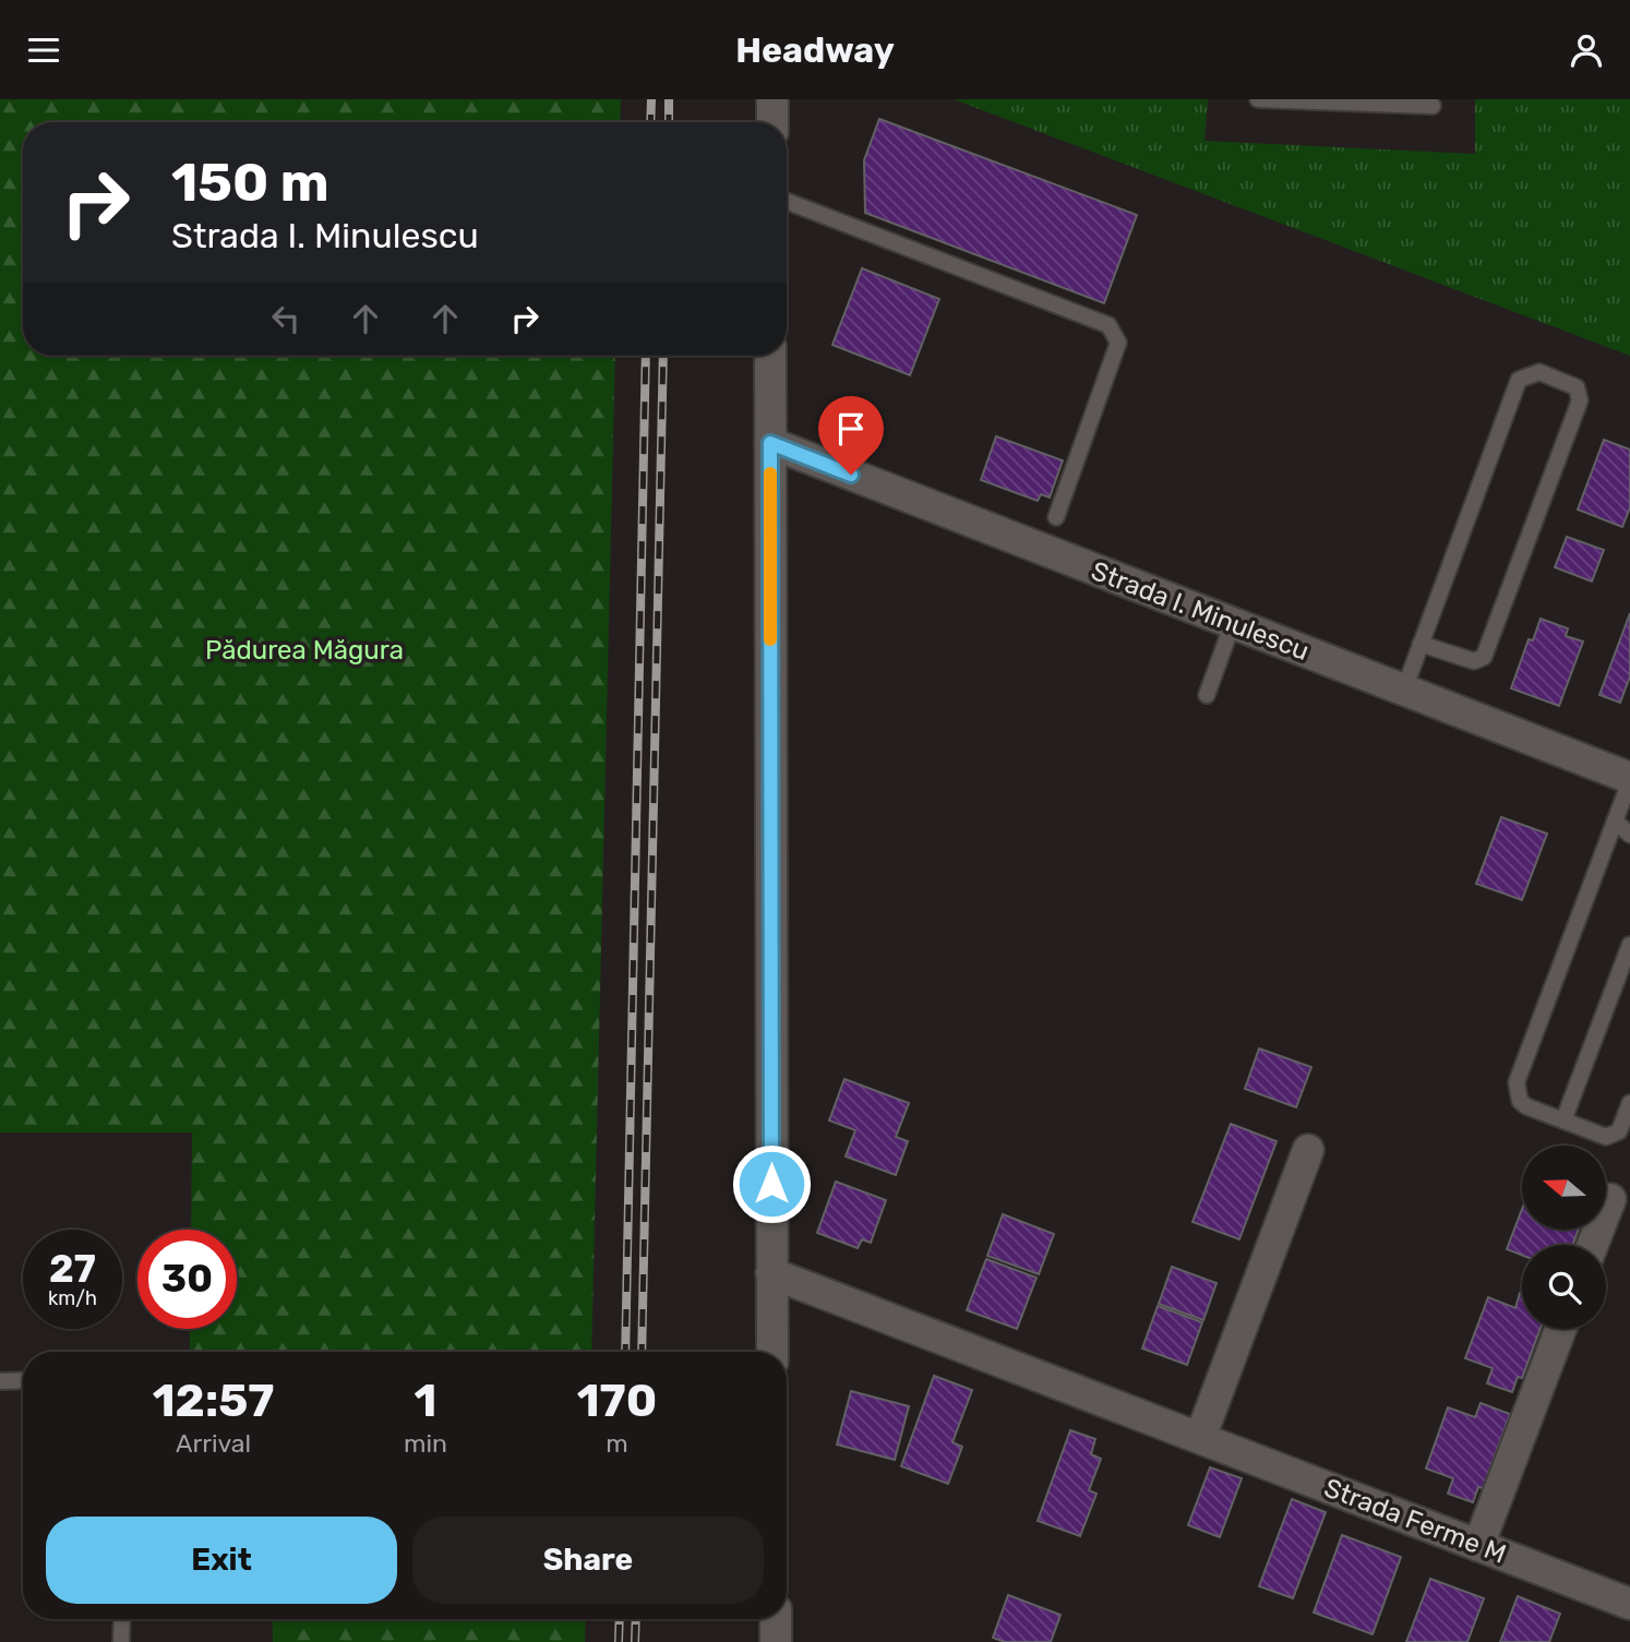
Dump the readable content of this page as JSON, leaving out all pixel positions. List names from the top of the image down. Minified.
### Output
{"streets":{"street":["Strada I. Minulescu","Strada Ferme M"]},"parks":["Pădurea Măgura"],"north":"left","page":{"header":"Headway","turn":["150 m","Strada I. Minulescu"],"speed":"27 km/h","limit":"30","eta":["12:57","Arrival","1","min","170","m"],"buttons":["Exit","Share"]}}
